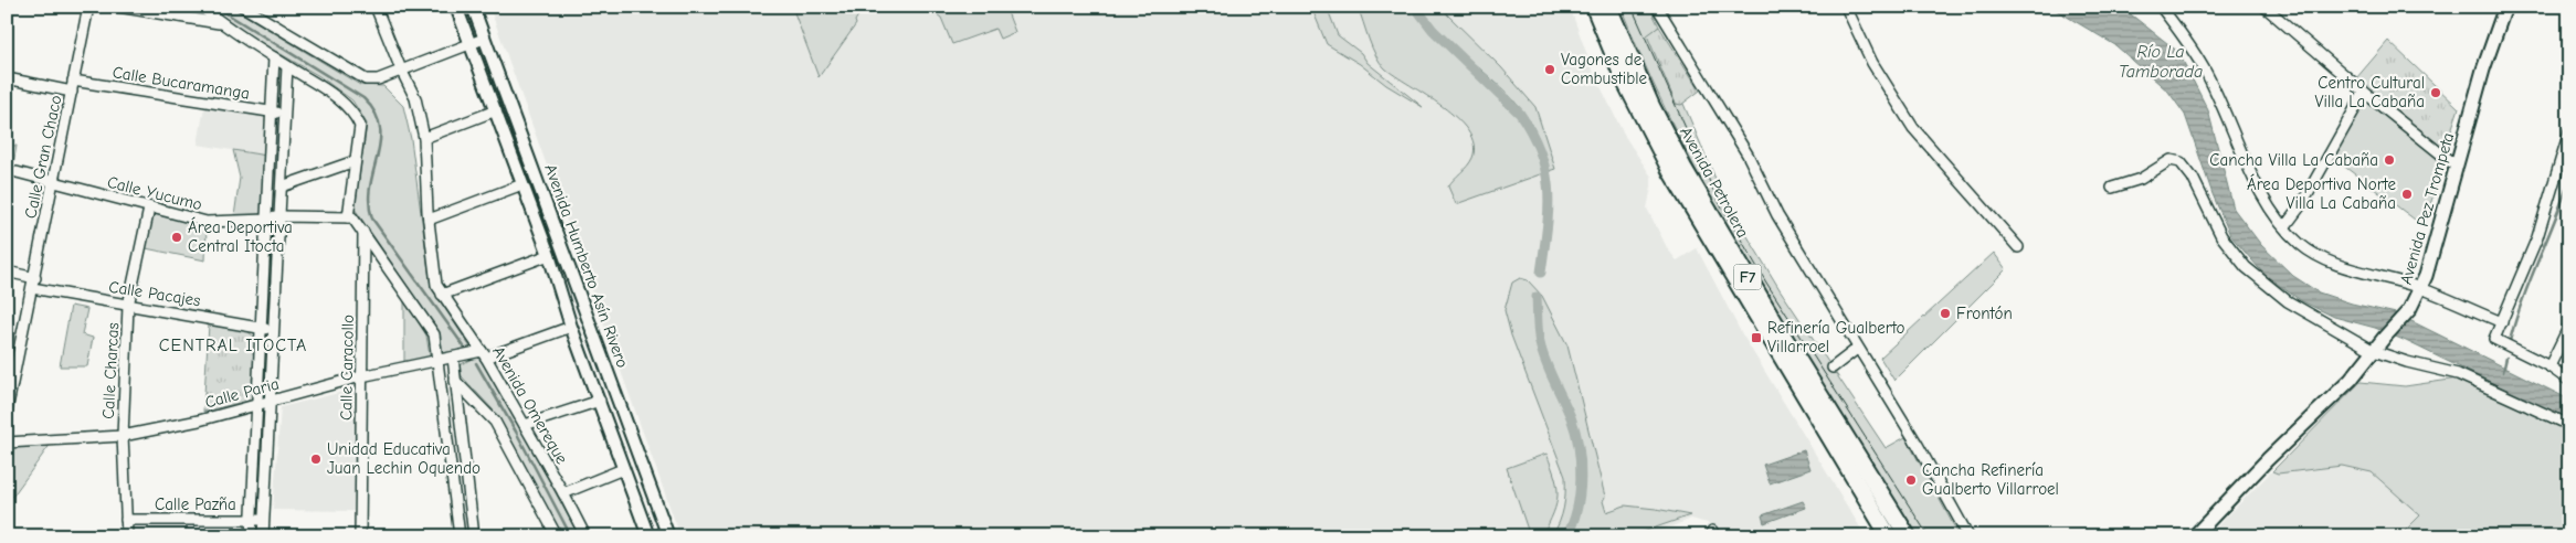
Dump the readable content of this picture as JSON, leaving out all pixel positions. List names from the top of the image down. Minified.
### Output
{"streets":{"highway":["Avenida Petrolera","F7"],"main road":["Avenida Pez Trompeta"],"street":["Calle Bucaramanga","Calle Gran Chaco","Calle Yucumo","Avenida Humberto Asín Rivero","Calle Pacajes","Calle Caracollo","Calle Charcas","Calle Paria","Avenida Omereque","Calle Pazña"]},"crossings":[["Calle Bucaramanga","Calle Gran Chaco"],["Calle Gran Chaco","Calle Yucumo"],["Calle Gran Chaco","Calle Pacajes"],["Calle Yucumo","Calle Charcas"],["Avenida Humberto Asín Rivero","Calle Paria"],["Calle Pacajes","Calle Charcas"],["Calle Caracollo","Calle Paria"],["Calle Charcas","Calle Paria"],["Calle Charcas","Calle Pazña"],["Calle Paria","Avenida Omereque"]],"districts":["CENTRAL ITOCTA"],"water":["Río La Tamborada"],"places":{"other":["Vagones de Combustible","Centro Cultural Villa La Cabaña","Cancha Villa La Cabaña","Área Deportiva Norte Villa La Cabaña","Área Deportiva Central Itocta","Frontón","Unidad Educativa Juan Lechin Oquendo","Cancha Refinería Gualberto Villarroel"],"transit":["Refinería Gualberto Villarroel"]}}
